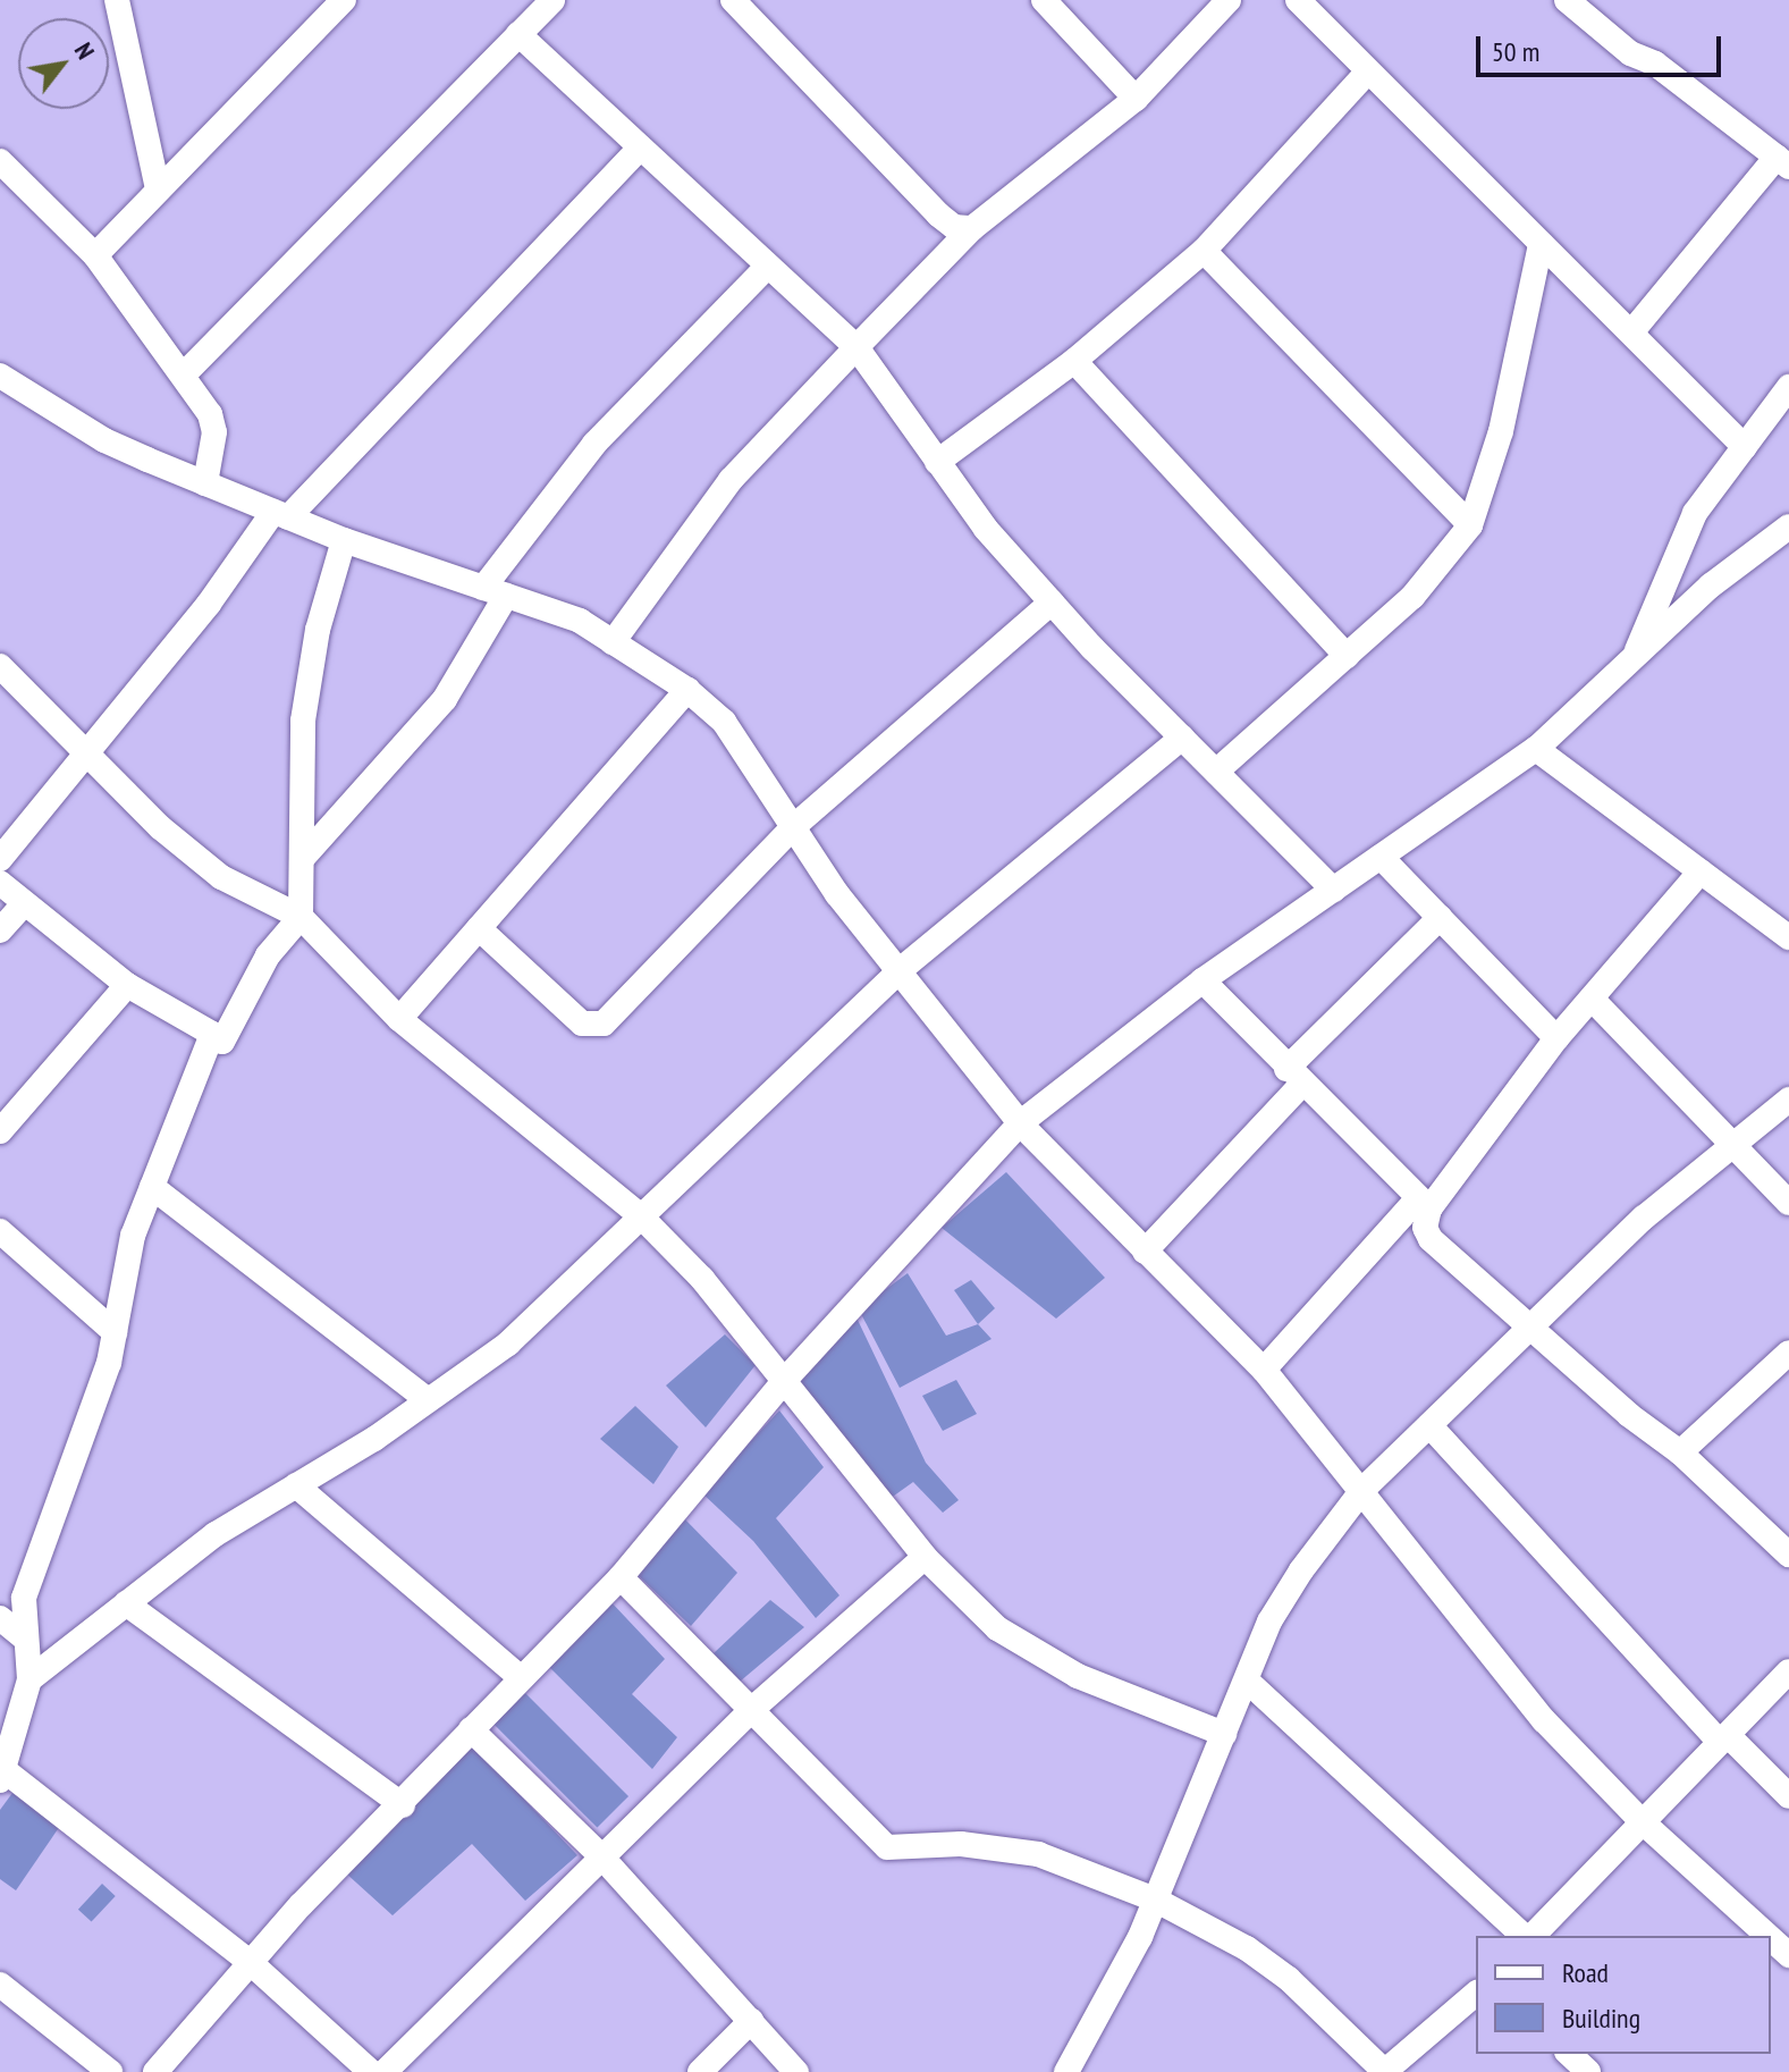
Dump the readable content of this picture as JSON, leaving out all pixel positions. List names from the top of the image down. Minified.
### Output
{"legend":["Road","Building"],"scale_bar":"50 m","north":"top right"}
